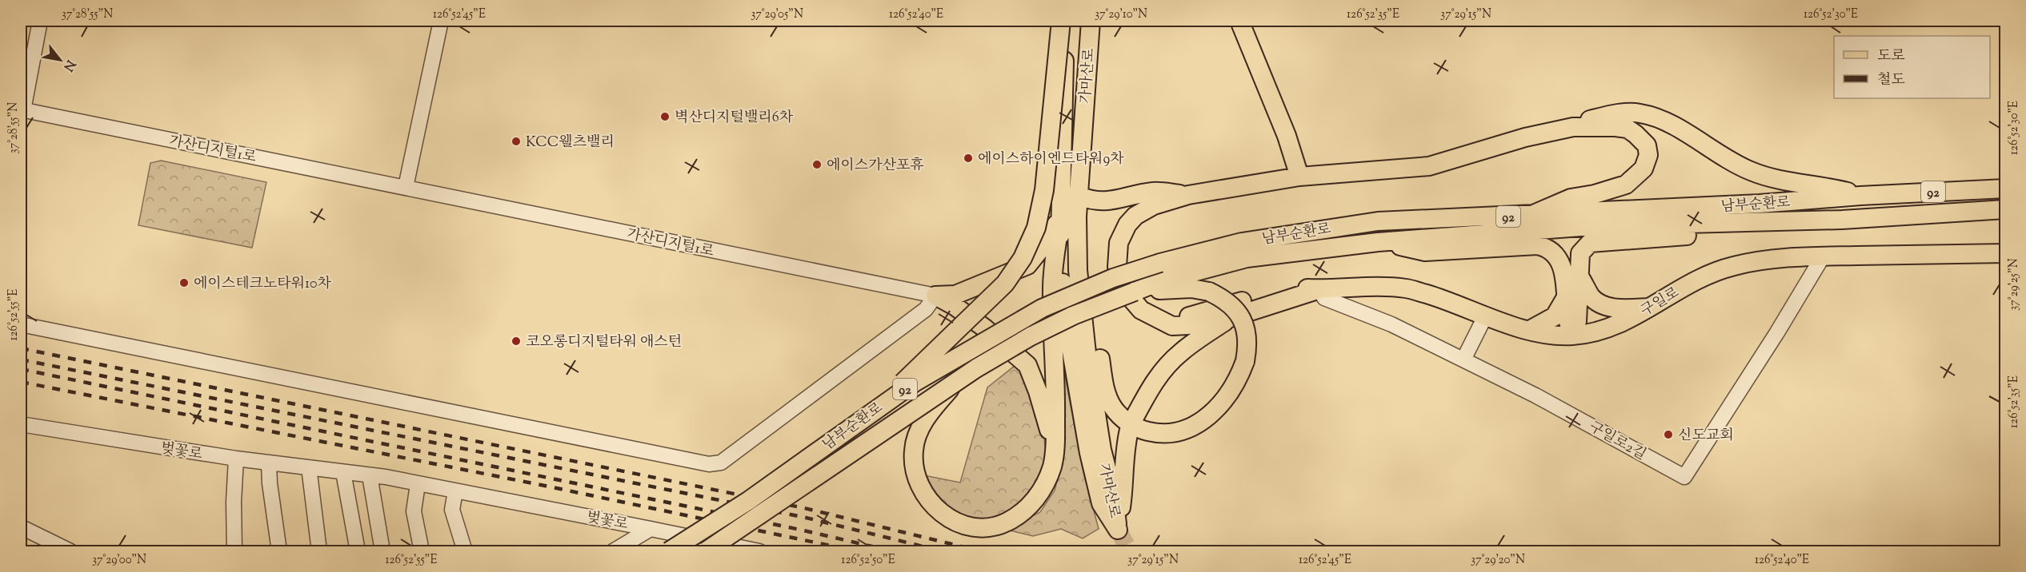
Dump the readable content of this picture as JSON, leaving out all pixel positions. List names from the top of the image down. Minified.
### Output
{"streets":{"main road":["가마산로","92","남부순환로","구일로"],"street":["가산디지털1로","구일로2길","벚꽃로"]},"crossings":[["구일로","구일로2길"]],"places":["벽산디지털밸리6차","KCC웰츠밸리","에이스하이엔드타워9차","에이스가산포휴","에이스테크노타워10차","코오롱디지털타워 애스턴","신도교회"],"legend":["도로","철도"],"north":"bottom right","coordinates":["37°28'55\"N","126°52'45\"E","37°29'05\"N","126°52'40\"E","37°29'10\"N","126°52'35\"E","37°29'15\"N","126°52'30\"E","37°29'25\"N","126°52'55\"E","37°29'00\"N","126°52'50\"E","37°29'20\"N"]}
